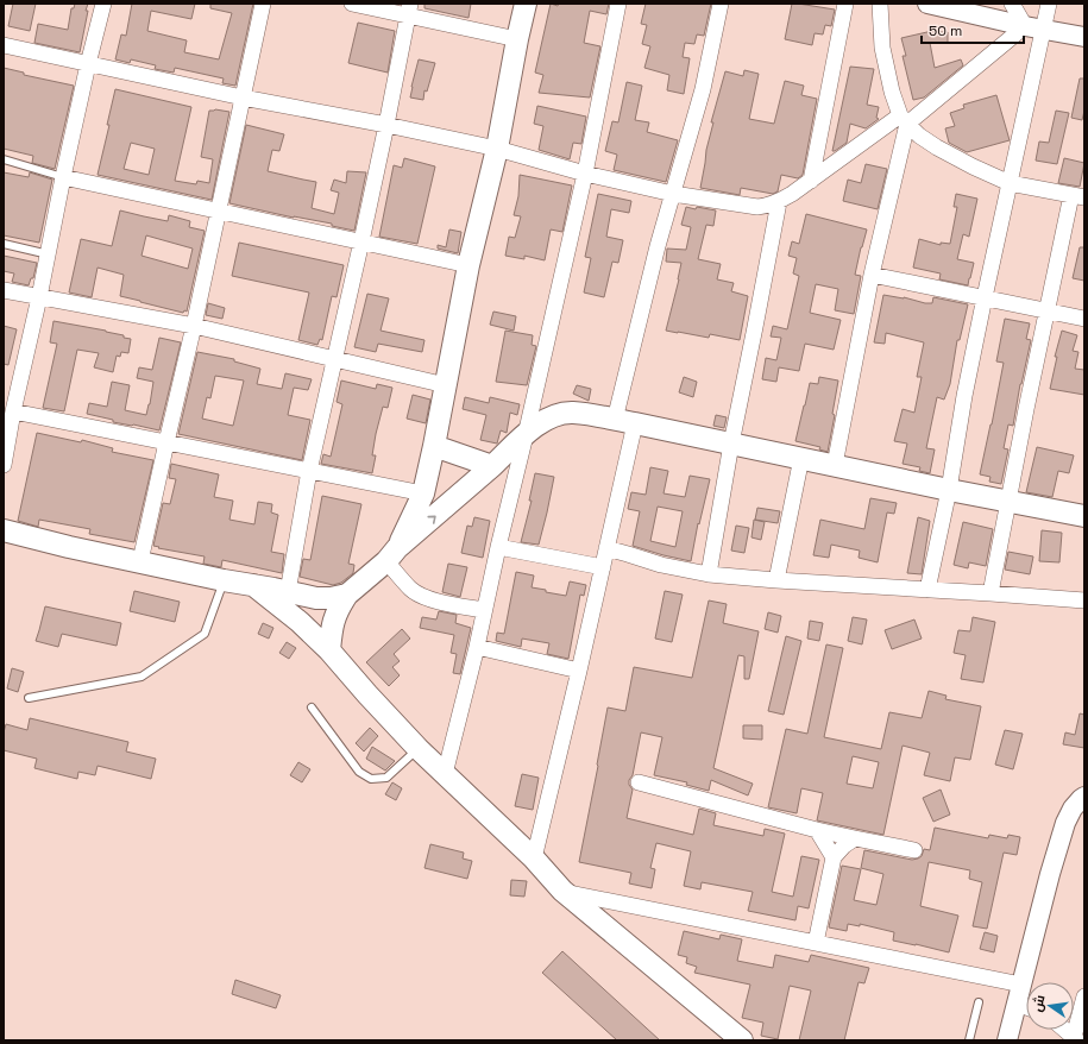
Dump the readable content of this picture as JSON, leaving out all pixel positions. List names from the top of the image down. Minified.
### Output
{"scale_bar":"50 m","north":"left"}
